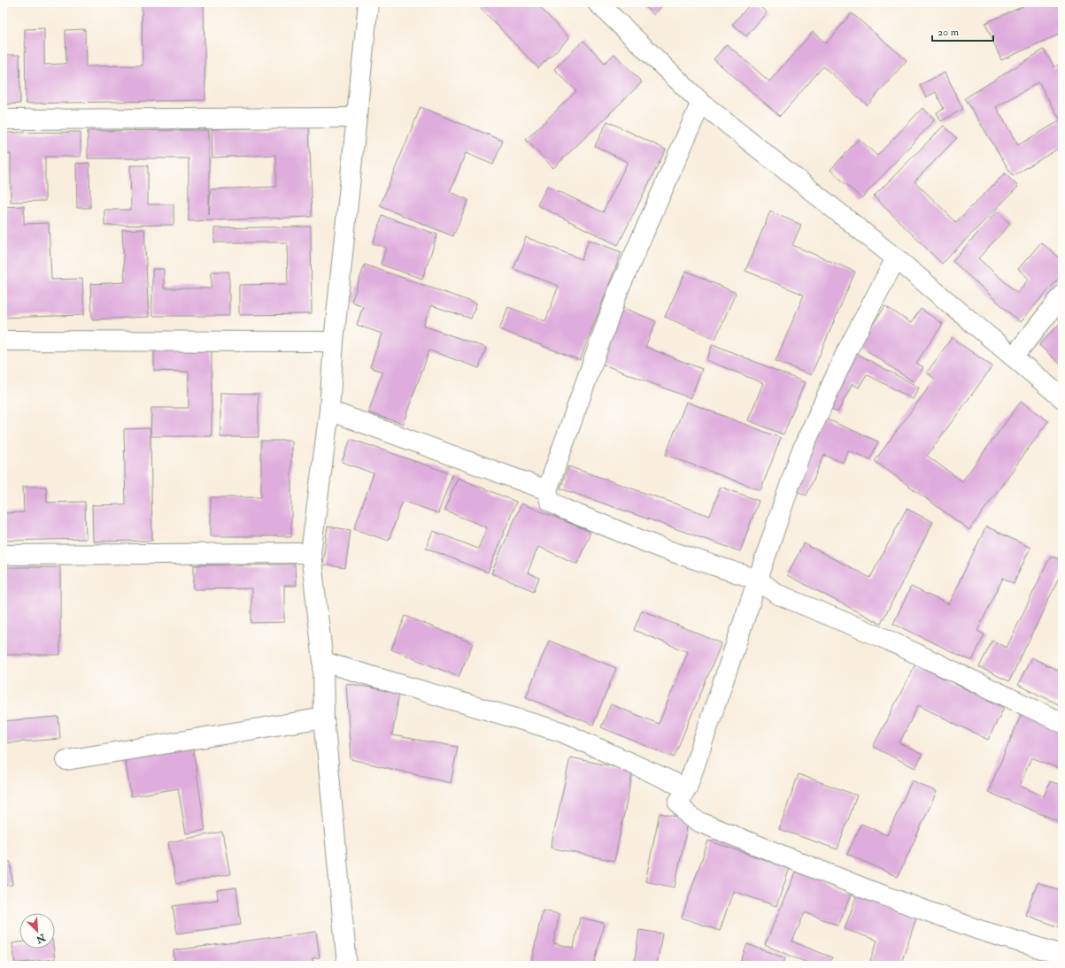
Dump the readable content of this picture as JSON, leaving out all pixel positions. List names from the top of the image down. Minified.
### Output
{"scale_bar":"20 m","north":"bottom right"}
